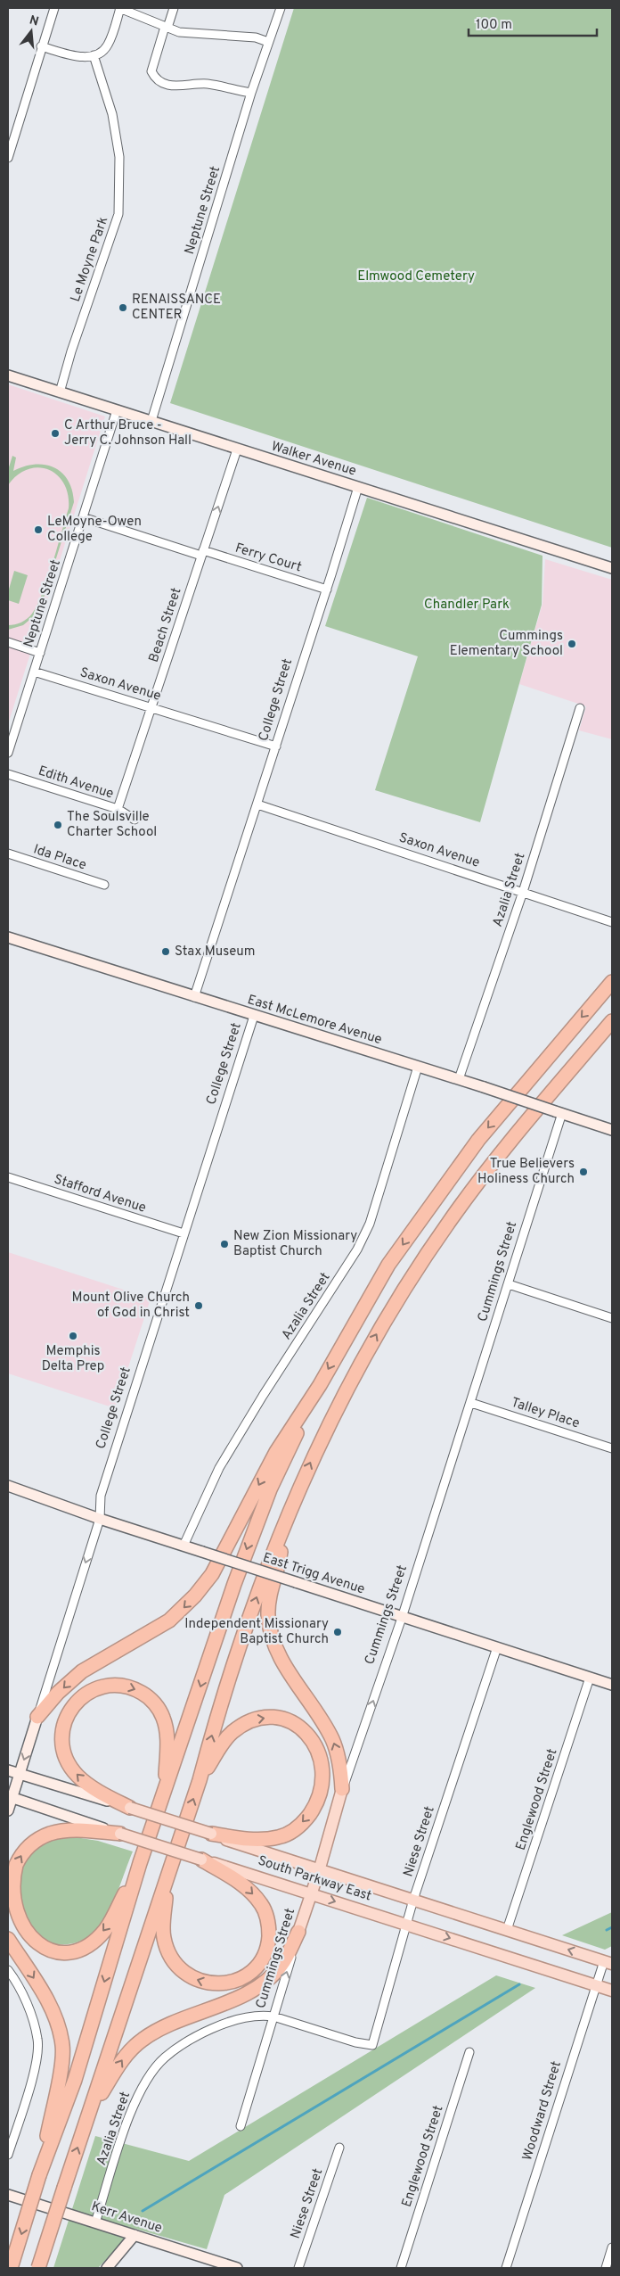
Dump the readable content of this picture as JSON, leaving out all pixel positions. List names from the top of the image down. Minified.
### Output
{"streets":{"main road":["Cummings Street","South Parkway East"],"street":["Neptune Street","Le Moyne Park","Walker Avenue","Ferry Court","Beach Street","Saxon Avenue","College Street","Edith Avenue","Ida Place","Azalia Street","East McLemore Avenue","Stafford Avenue","Talley Place","East Trigg Avenue","Englewood Street","Niese Street","Woodward Street","Kerr Avenue"]},"crossings":[["Neptune Street","Walker Avenue"],["Neptune Street","Ferry Court"],["Neptune Street","Saxon Avenue"],["Le Moyne Park","Walker Avenue"],["Walker Avenue","Beach Street"],["Walker Avenue","College Street"],["Ferry Court","Beach Street"],["Ferry Court","College Street"],["Beach Street","Saxon Avenue"],["Beach Street","Edith Avenue"],["Saxon Avenue","College Street"],["Saxon Avenue","Azalia Street"],["College Street","East McLemore Avenue"],["College Street","Stafford Avenue"],["College Street","East Trigg Avenue"],["College Street","South Parkway East"],["Azalia Street","East McLemore Avenue"],["Azalia Street","Cummings Street"],["Azalia Street","East Trigg Avenue"],["Azalia Street","Niese Street"],["Azalia Street","Kerr Avenue"],["East McLemore Avenue","Cummings Street"],["Cummings Street","Talley Place"],["Cummings Street","East Trigg Avenue"],["Cummings Street","South Parkway East"],["East Trigg Avenue","Englewood Street"],["East Trigg Avenue","Niese Street"],["Englewood Street","South Parkway East"],["Niese Street","South Parkway East"],["South Parkway East","Woodward Street"]],"parks":["Elmwood Cemetery","Chandler Park"],"places":["RENAISSANCE CENTER","C Arthur Bruce - Jerry C. Johnson Hall","LeMoyne-Owen College","Cummings Elementary School","The Soulsville Charter School","Stax Museum","True Believers Holiness Church","New Zion Missionary Baptist Church","Mount Olive Church of God in Christ","Memphis Delta Prep","Independent Missionary Baptist Church"],"scale_bar":"100 m","north":"top"}
